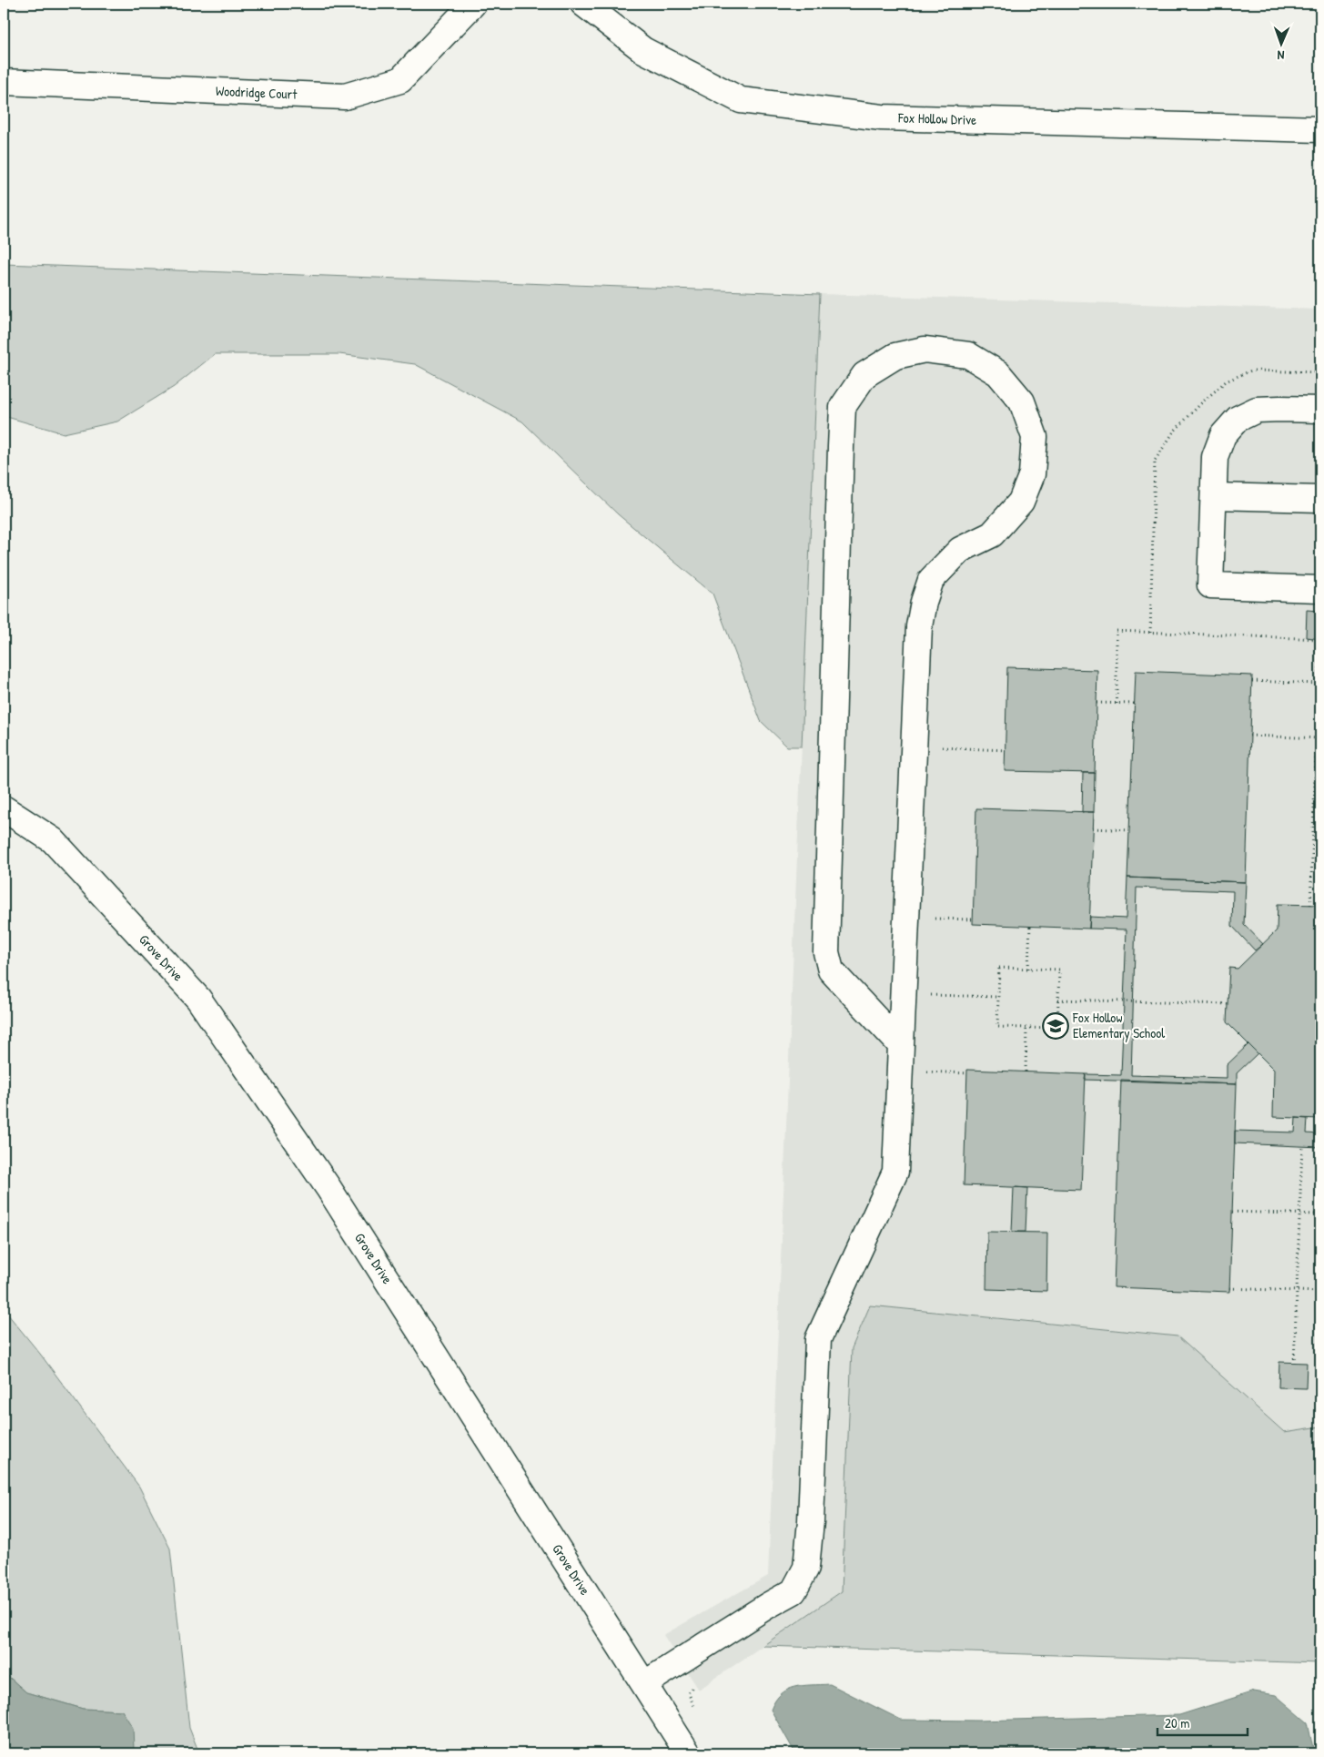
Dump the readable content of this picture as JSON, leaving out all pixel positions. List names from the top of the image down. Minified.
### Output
{"streets":{"street":["Woodridge Court","Fox Hollow Drive","Grove Drive"]},"places":{"school or university":["Fox Hollow Elementary School"]},"scale_bar":"20 m","north":"bottom"}
